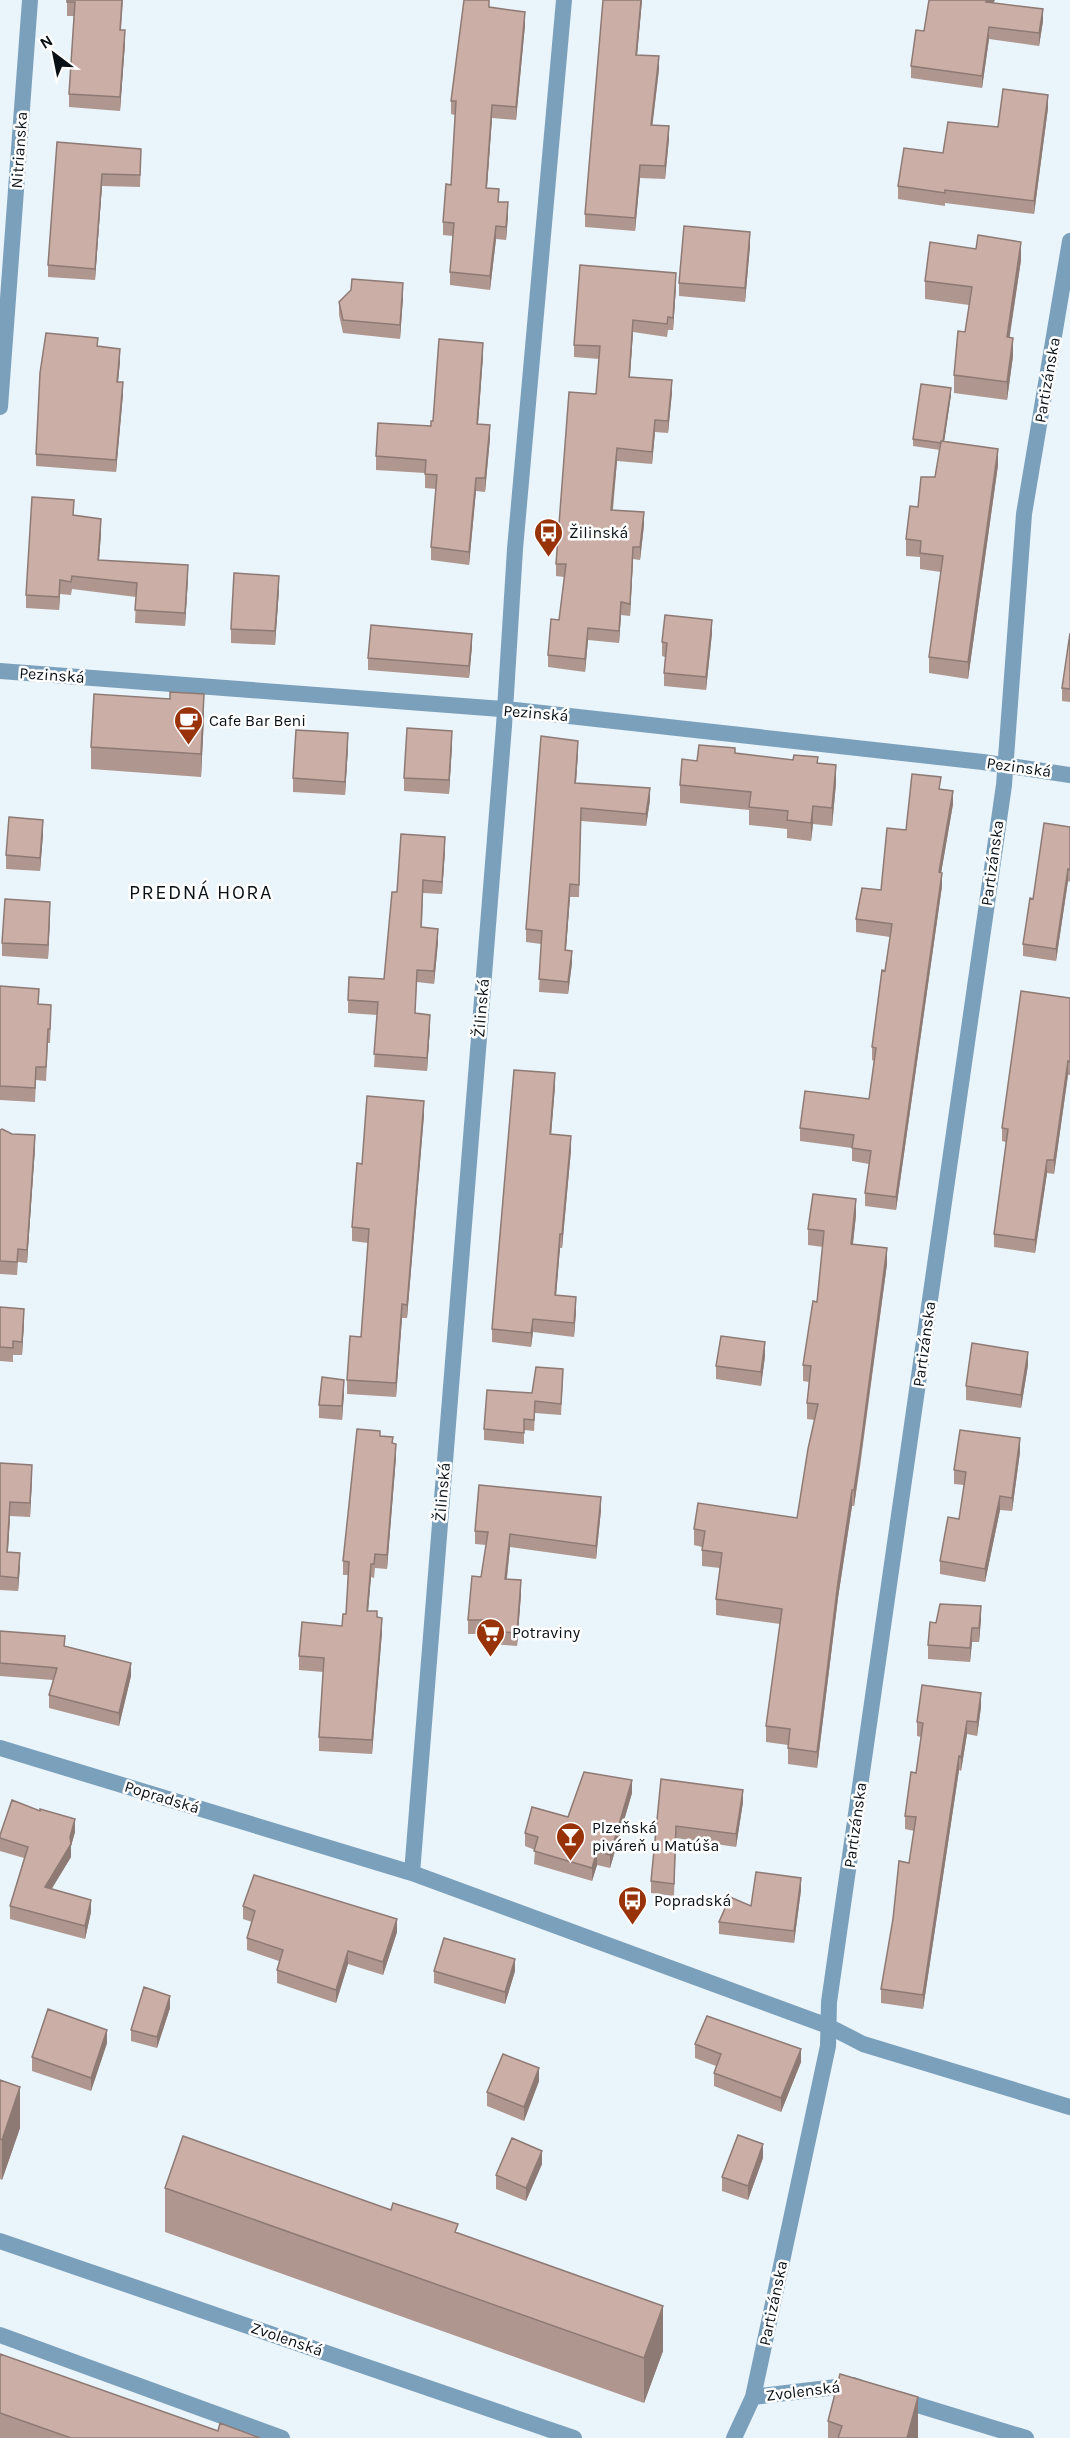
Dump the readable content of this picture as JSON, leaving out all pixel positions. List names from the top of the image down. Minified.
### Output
{"streets":{"street":["Nitrianska","Partizánska","Pezinská","Žilinská","Popradská","Zvolenská"]},"crossings":[["Partizánska","Pezinská"],["Partizánska","Popradská"],["Partizánska","Zvolenská"],["Pezinská","Žilinská"],["Žilinská","Popradská"]],"districts":["PREDNÁ HORA"],"places":{"bus stop":["Žilinská","Popradská"],"cafe":["Cafe Bar Beni"],"supermarket":["Potraviny"],"bar":["Plzeňská piváreň u Matúša"]},"north":"top left"}
